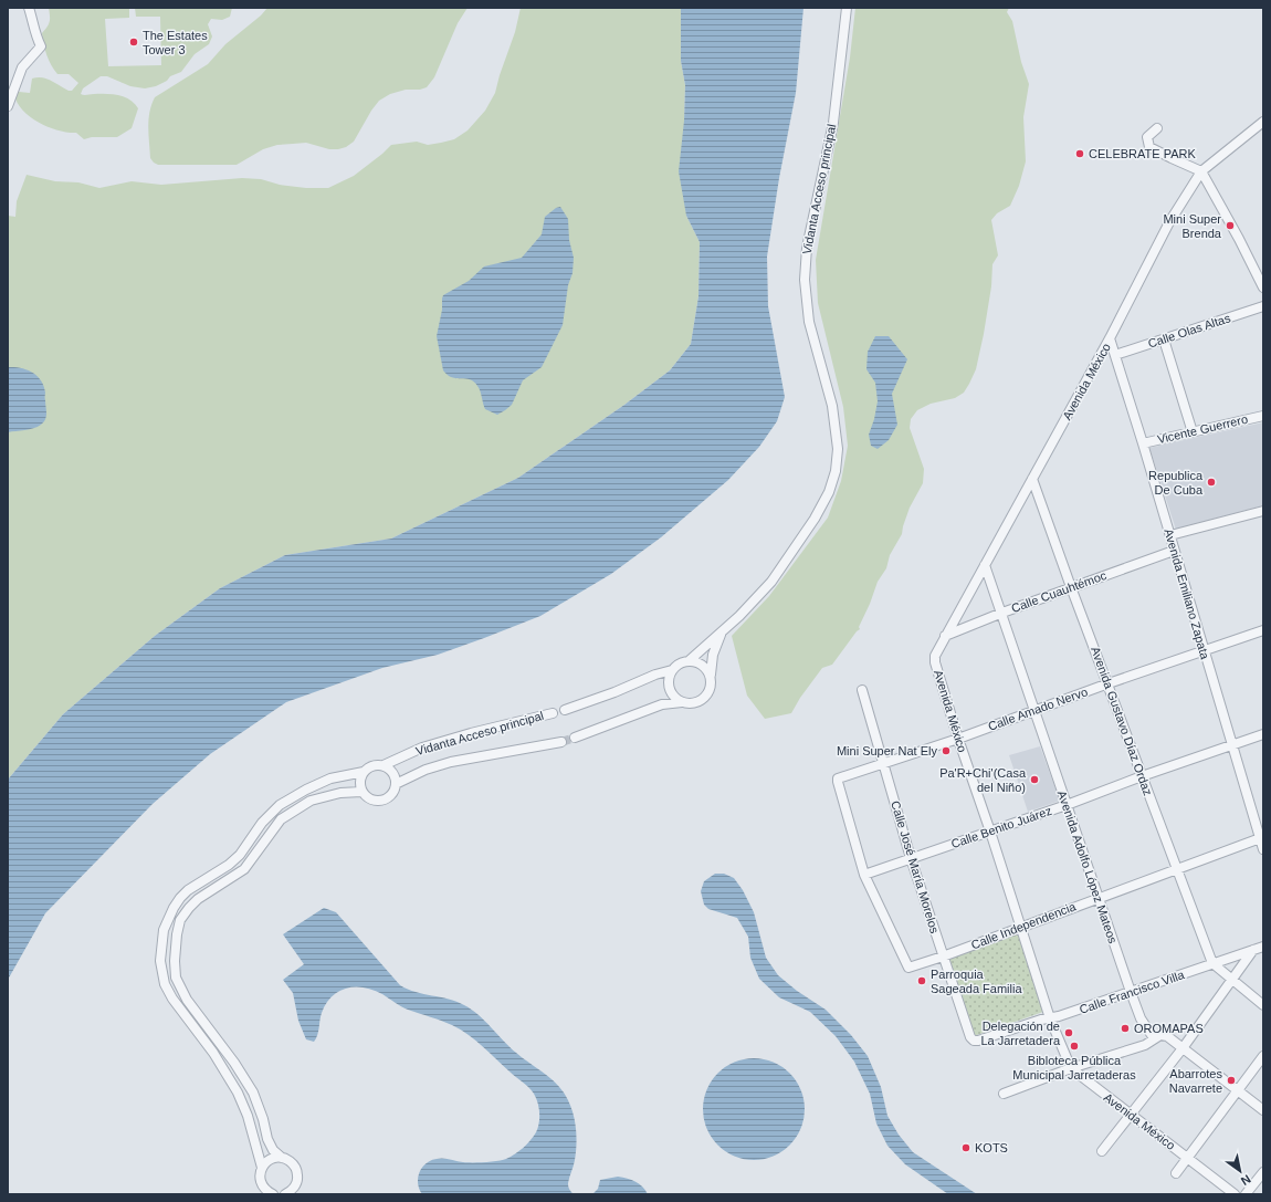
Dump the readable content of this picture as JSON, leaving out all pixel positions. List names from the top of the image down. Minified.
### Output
{"streets":{"street":["Vidanta Acceso principal","Calle Olas Altas","Avenida México","Vicente Guerrero","Calle Cuauhtémoc","Avenida Emiliano Zapata","Calle Amado Nervo","Avenida Gustavo Díaz Ordaz","Calle Benito Juárez","Calle José María Morelos","Avenida Adolfo López Mateos","Calle Independencia","Calle Francisco Villa"]},"crossings":[["Calle Olas Altas","Avenida Emiliano Zapata"],["Avenida México","Calle Cuauhtémoc"],["Avenida México","Avenida Emiliano Zapata"],["Avenida México","Calle Amado Nervo"],["Avenida México","Avenida Gustavo Díaz Ordaz"],["Avenida México","Calle Benito Juárez"],["Avenida México","Avenida Adolfo López Mateos"],["Avenida México","Calle Independencia"],["Avenida México","Calle Francisco Villa"],["Vicente Guerrero","Avenida Emiliano Zapata"],["Calle Cuauhtémoc","Avenida Emiliano Zapata"],["Calle Cuauhtémoc","Avenida Gustavo Díaz Ordaz"],["Calle Cuauhtémoc","Avenida Adolfo López Mateos"],["Avenida Emiliano Zapata","Calle Amado Nervo"],["Avenida Emiliano Zapata","Calle Benito Juárez"],["Avenida Emiliano Zapata","Calle Independencia"],["Calle Amado Nervo","Avenida Gustavo Díaz Ordaz"],["Calle Amado Nervo","Calle Benito Juárez"],["Calle Amado Nervo","Calle José María Morelos"],["Calle Amado Nervo","Avenida Adolfo López Mateos"],["Calle Amado Nervo","Calle Independencia"],["Avenida Gustavo Díaz Ordaz","Calle Benito Juárez"],["Avenida Gustavo Díaz Ordaz","Calle Independencia"],["Avenida Gustavo Díaz Ordaz","Calle Francisco Villa"],["Calle Benito Juárez","Calle José María Morelos"],["Calle Benito Juárez","Avenida Adolfo López Mateos"],["Calle Benito Juárez","Calle Independencia"],["Calle José María Morelos","Calle Independencia"],["Calle José María Morelos","Calle Francisco Villa"],["Avenida Adolfo López Mateos","Calle Independencia"],["Avenida Adolfo López Mateos","Calle Francisco Villa"]],"places":["The Estates Tower 3","CELEBRATE PARK","Mini Super Brenda","Republica De Cuba","Mini Super Nat Ely","Pa'R+Chi'(Casa del Niño)","Parroquia Sageada Familia","OROMAPAS","Delegación de La Jarretadera","Bibloteca Pública Municipal Jarretaderas","Abarrotes Navarrete","KOTS"],"north":"bottom right"}
